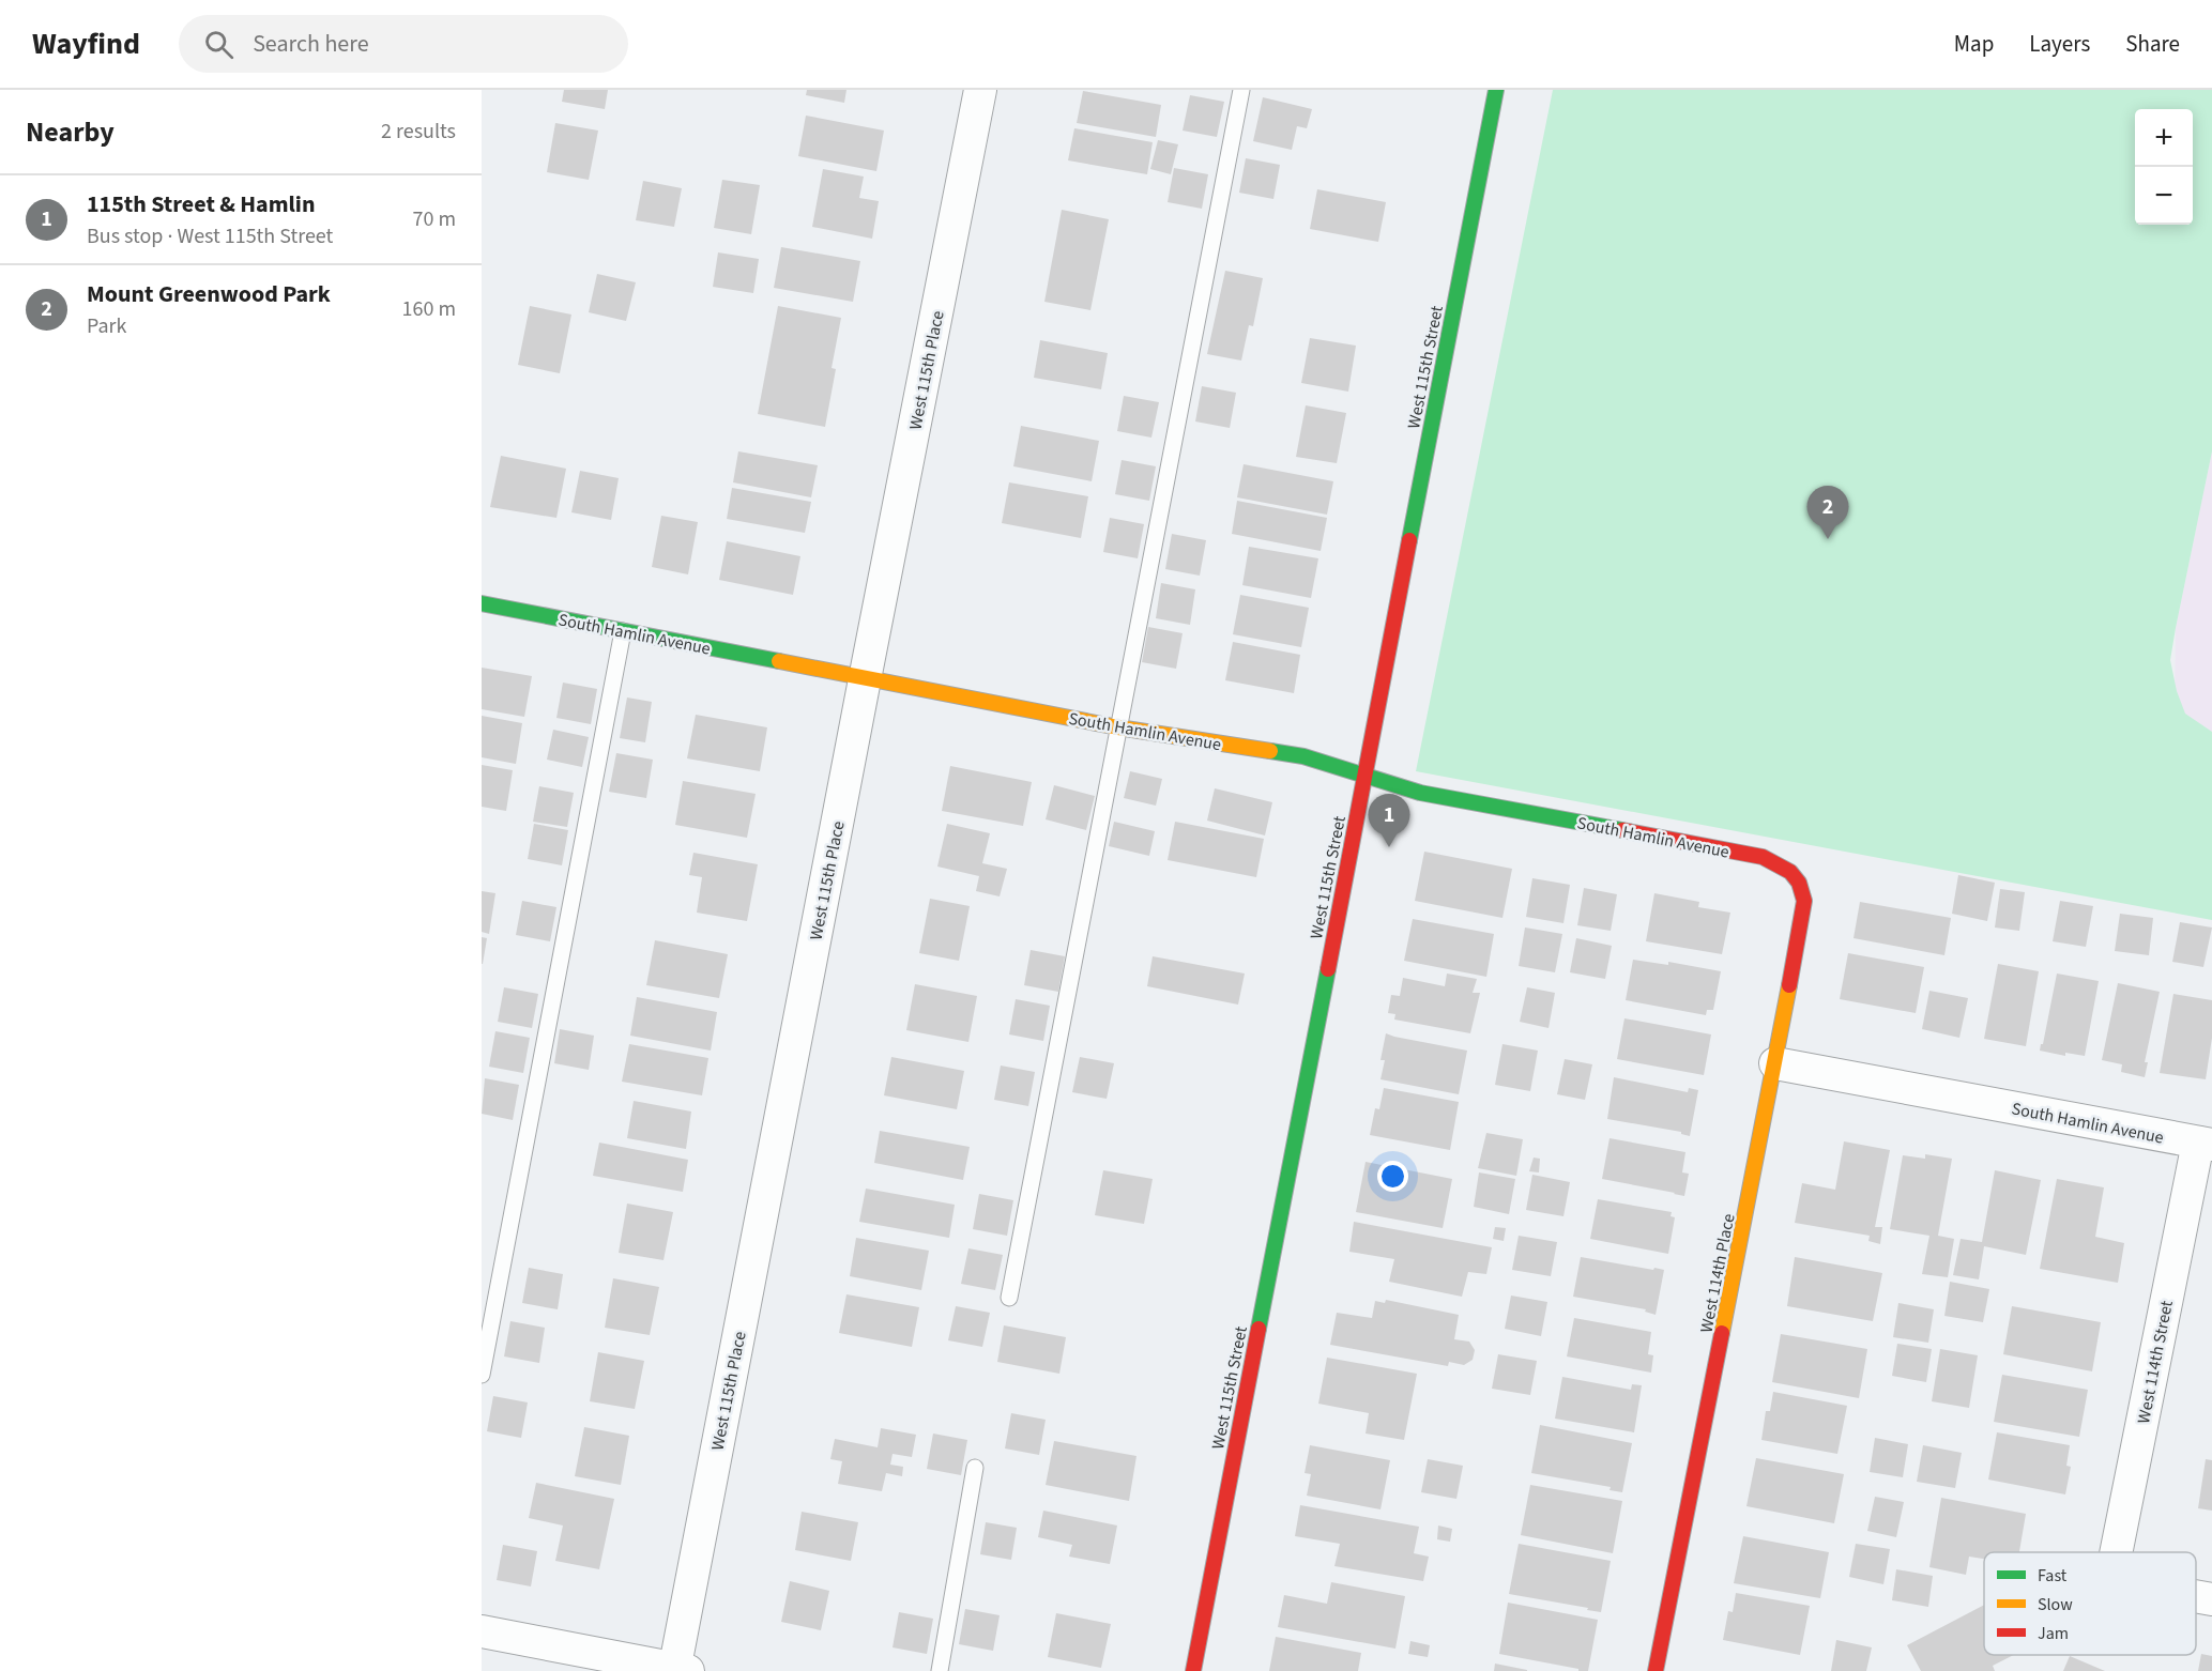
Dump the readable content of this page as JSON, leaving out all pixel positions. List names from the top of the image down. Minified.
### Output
{"streets":{"street":["West 115th Street","West 115th Place","South Hamlin Avenue","West 114th Place","West 114th Street"]},"crossings":[["West 115th Street","South Hamlin Avenue"],["West 115th Place","South Hamlin Avenue"],["South Hamlin Avenue","West 114th Place"],["South Hamlin Avenue","West 114th Street"]],"legend":["Fast","Slow","Jam"],"page":{"header":"Wayfind","search":"Search here","nav":["Map","Layers","Share"],"heading":["Nearby","2 results"],"map_buttons":["+","−"],"list":[{"mark":"1","name":"115th Street & Hamlin","note":"Bus stop · West 115th Street","value":"70 m"},{"mark":"2","name":"Mount Greenwood Park","note":"Park","value":"160 m"}],"pins":["2","1"]}}
